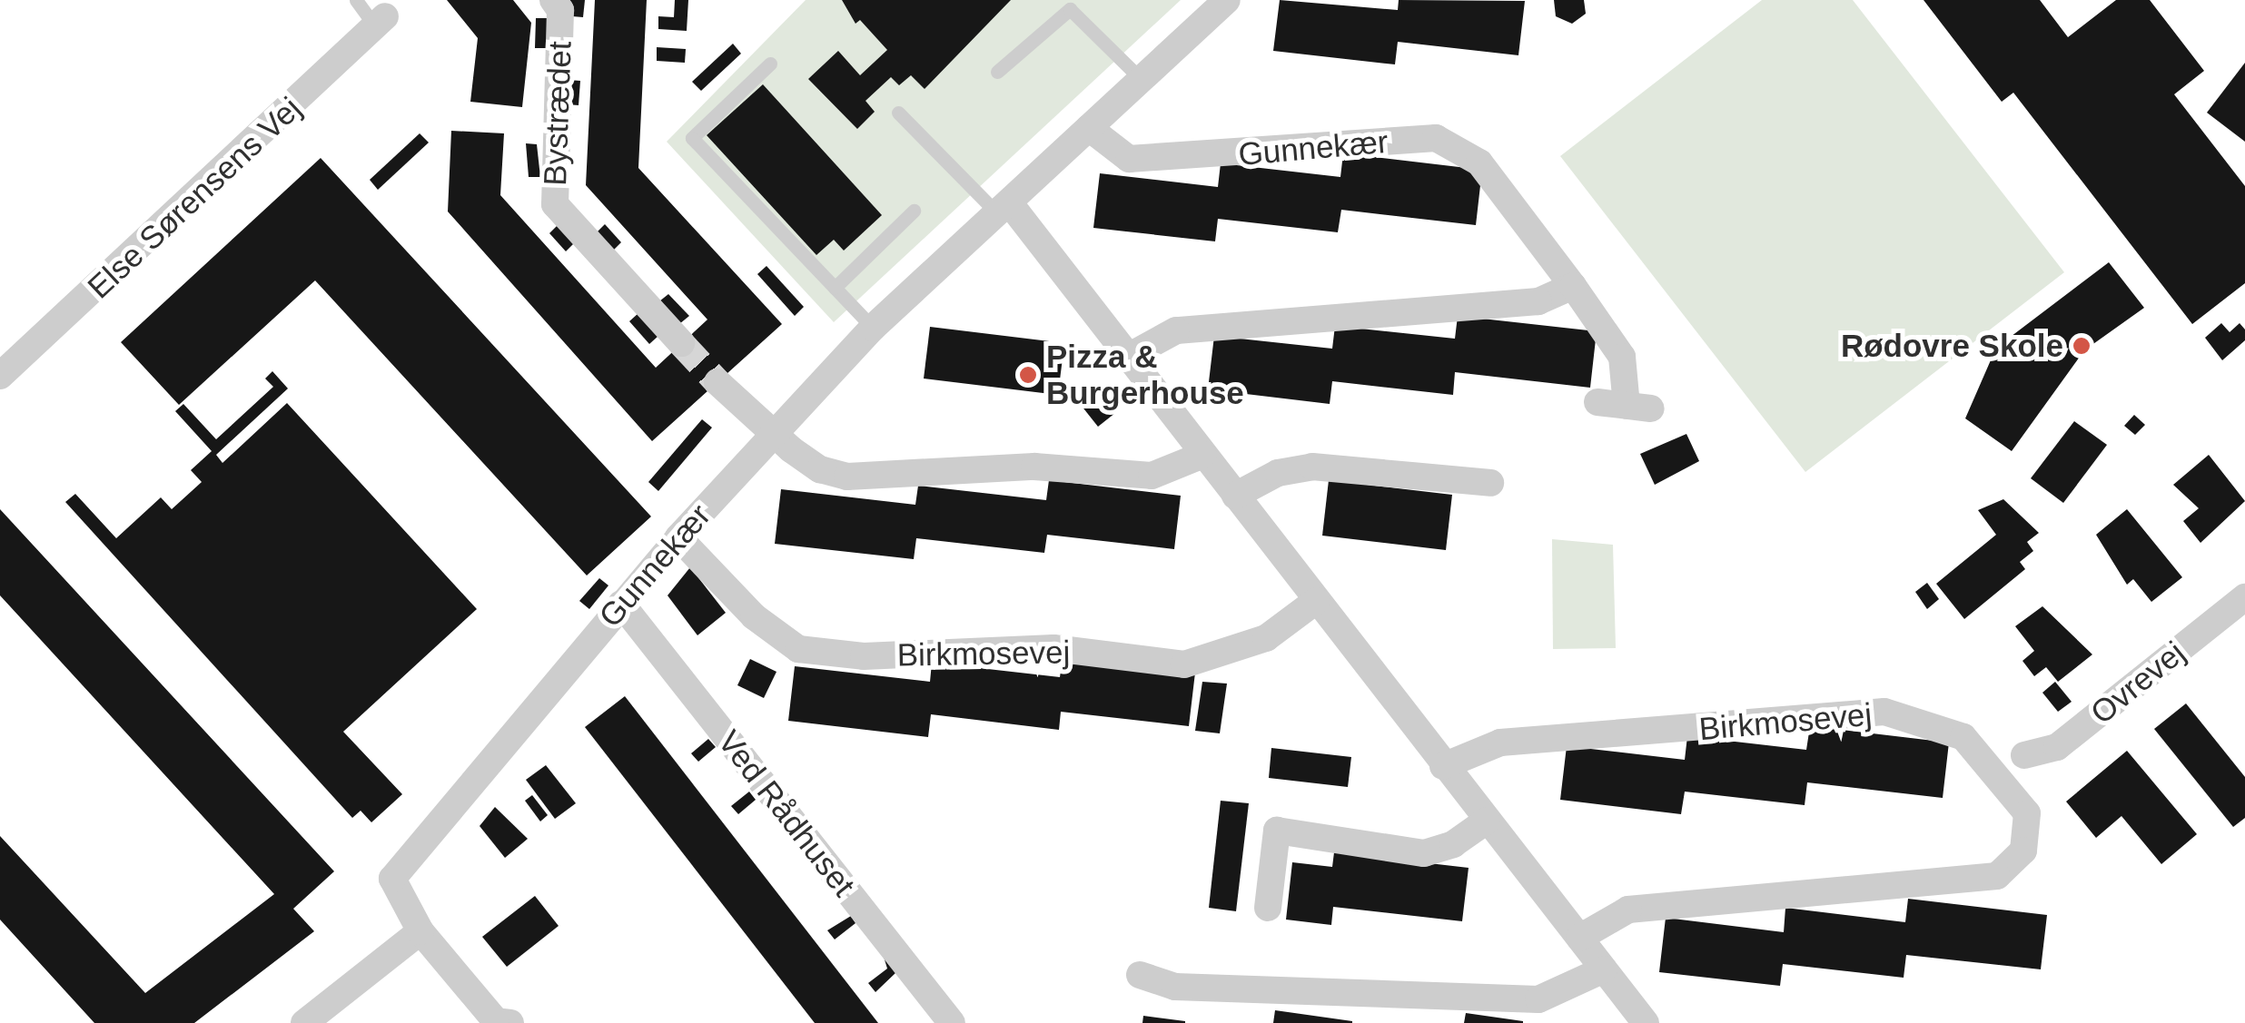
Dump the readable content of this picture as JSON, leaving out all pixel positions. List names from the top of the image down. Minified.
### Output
{"streets":{"street":["Bystrædet","Gunnekær","Else Sørensens Vej","Birkmosevej","Ovrevej","Ved Rådhuset"]},"crossings":[["Gunnekær","Birkmosevej"],["Gunnekær","Ved Rådhuset"]],"places":["Rødovre Skole","Pizza & Burgerhouse"]}
